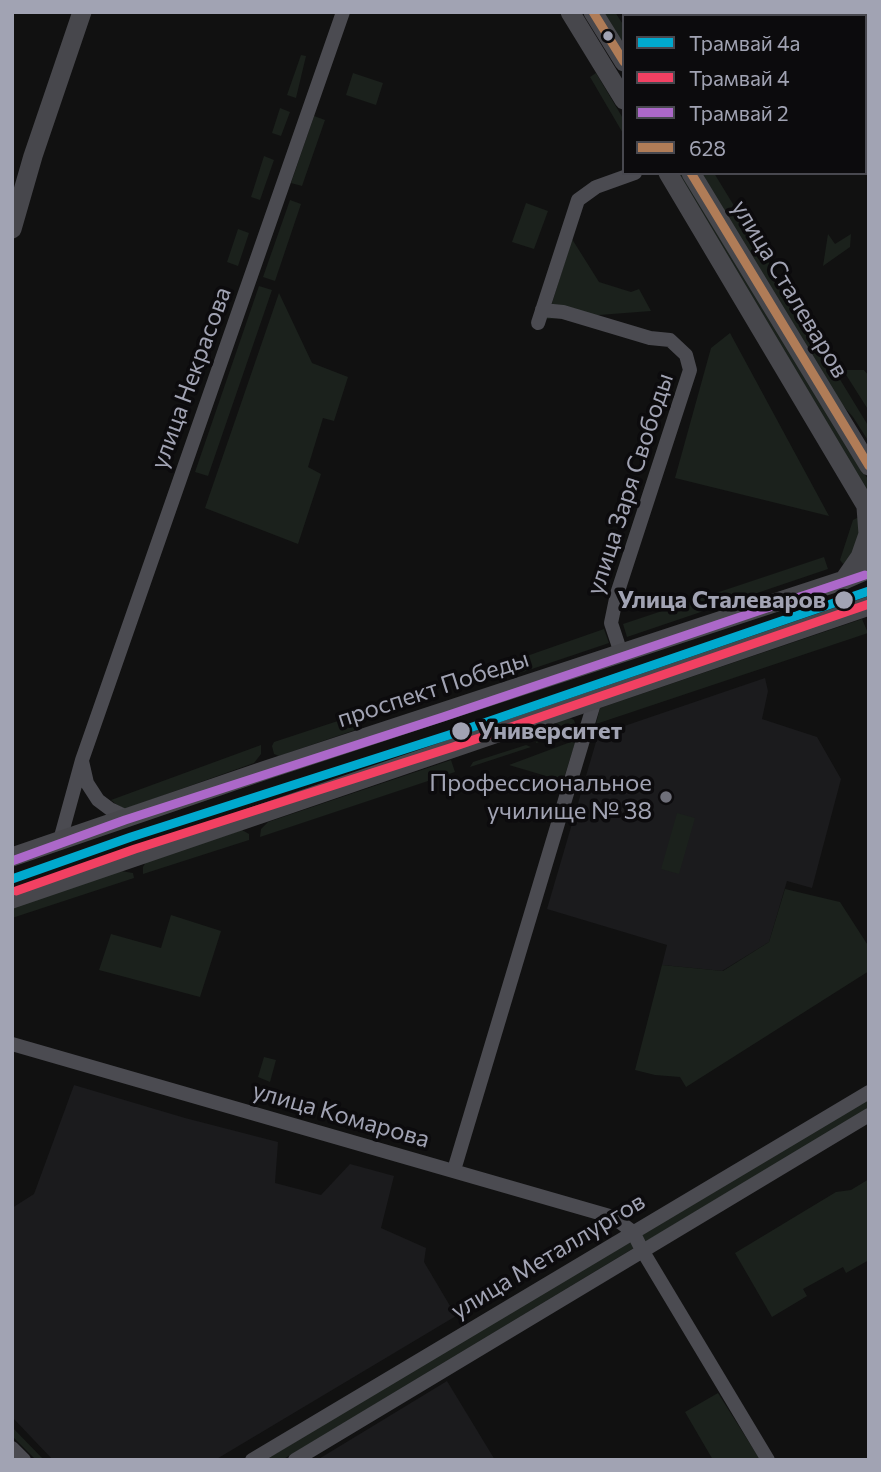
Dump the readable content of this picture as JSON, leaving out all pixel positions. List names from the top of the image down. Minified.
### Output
{"streets":{"main road":["улица Сталеваров","проспект Победы"],"street":["улица Некрасова","улица Заря Свободы","улица Комарова","улица Металлургов"]},"crossings":[["улица Некрасова","проспект Победы"],["улица Заря Свободы","проспект Победы"],["улица Комарова","улица Металлургов"]],"places":["Улица Сталеваров","Университет","Профессиональное училище № 38"],"lines":["transit line 628","tram line 2","tram line 4а","tram line 4"],"legend":["Трамвай 4а","Трамвай 4","Трамвай 2","628"]}
